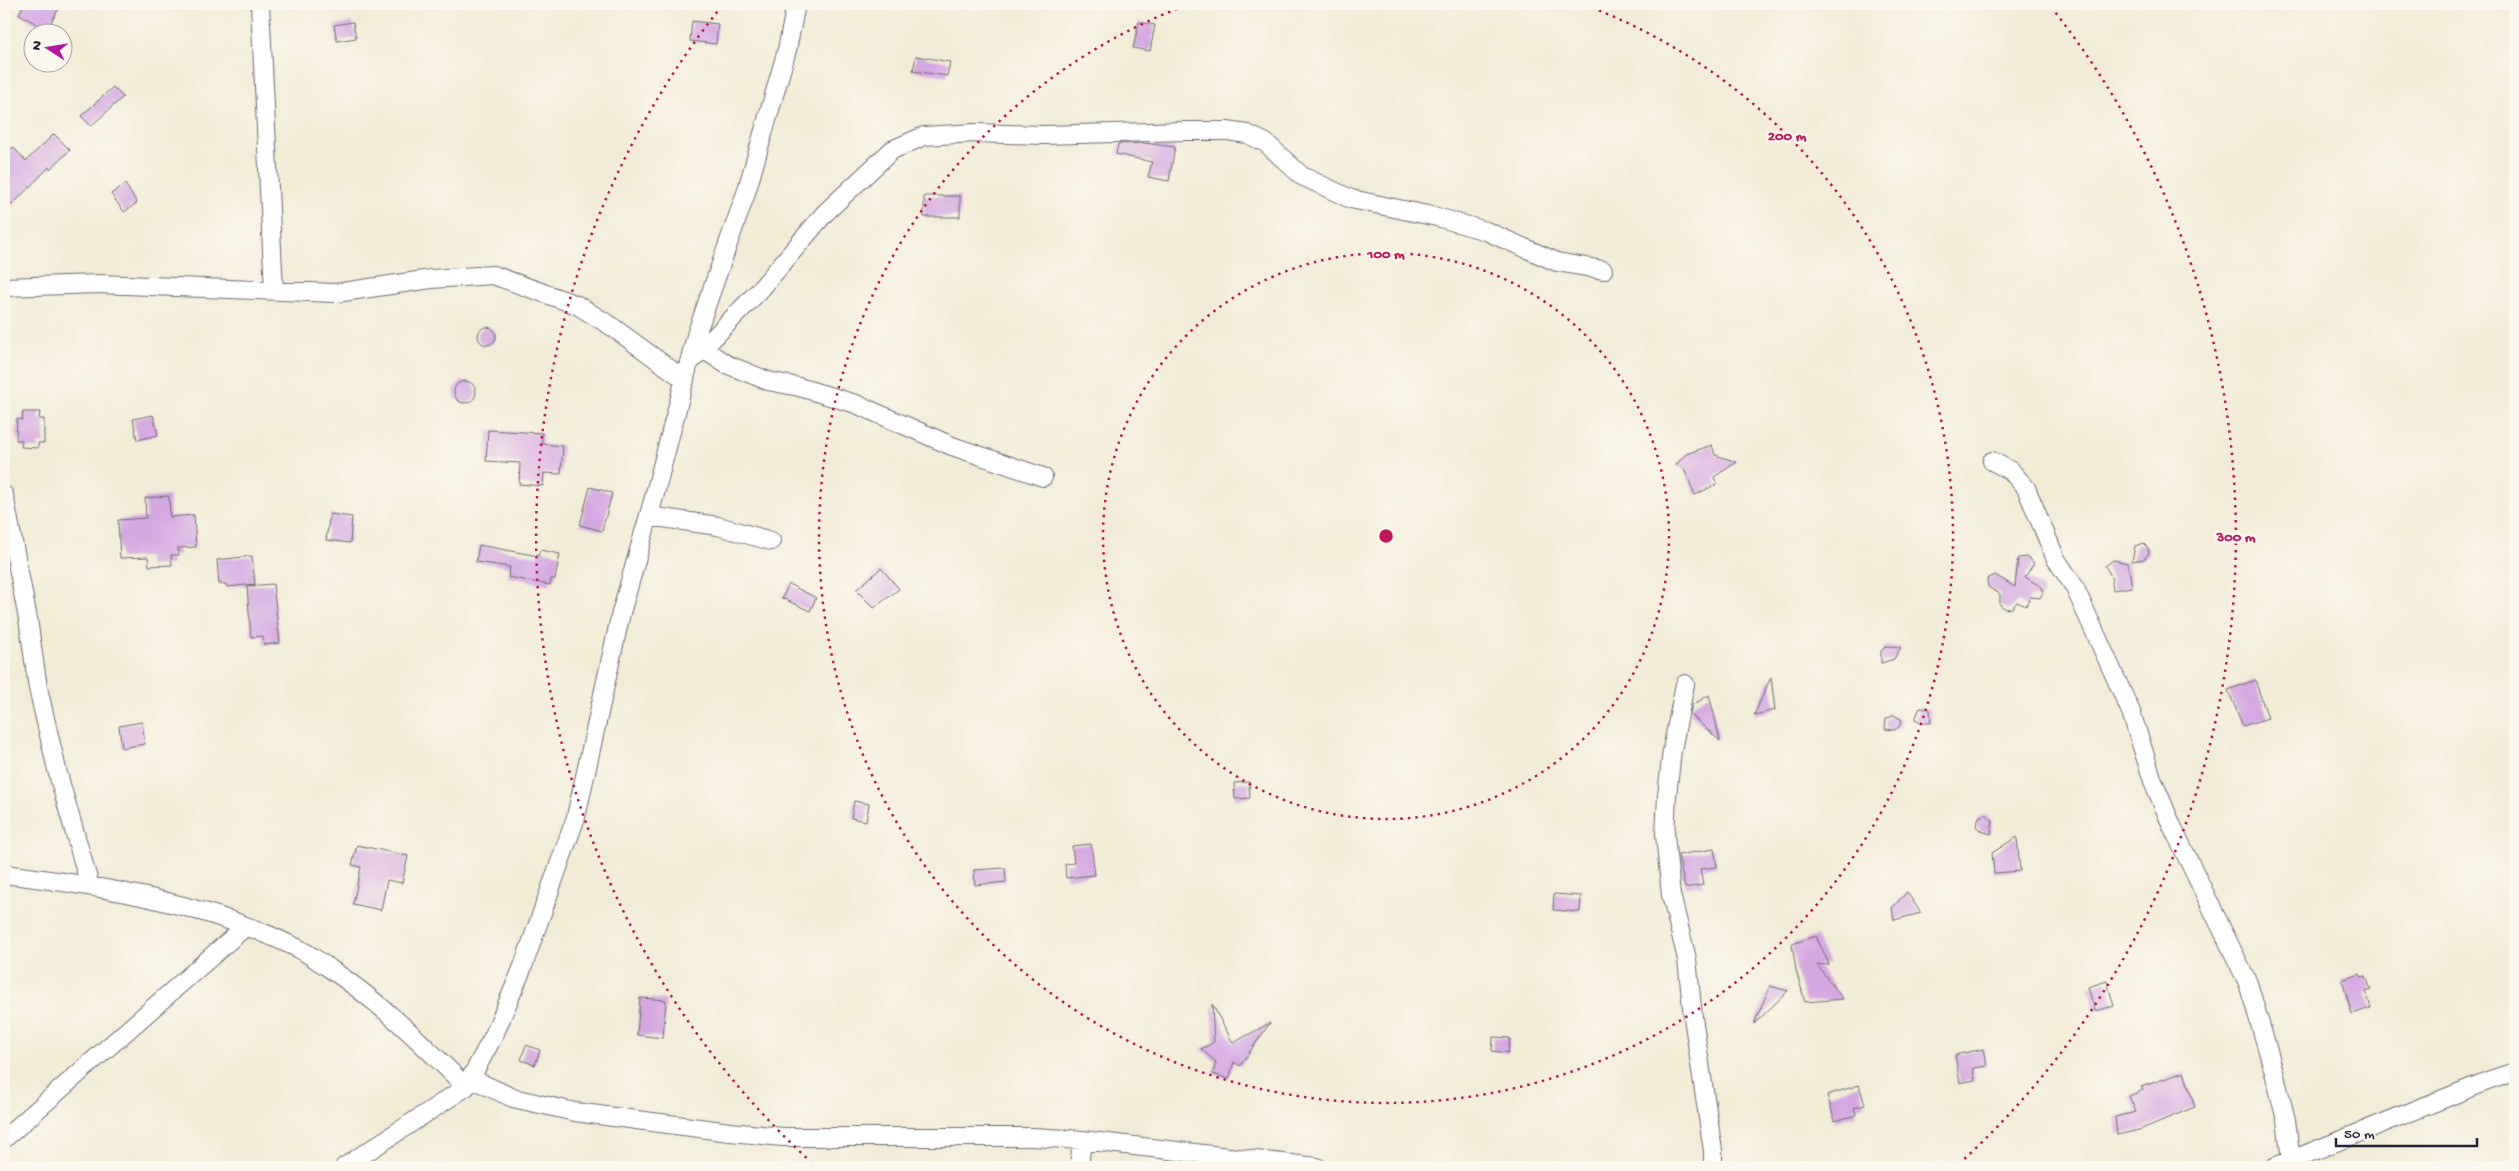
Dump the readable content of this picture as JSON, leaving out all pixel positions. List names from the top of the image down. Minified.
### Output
{"scale_bar":"50 m","north":"left","rings":["200 m","100 m","300 m"]}
